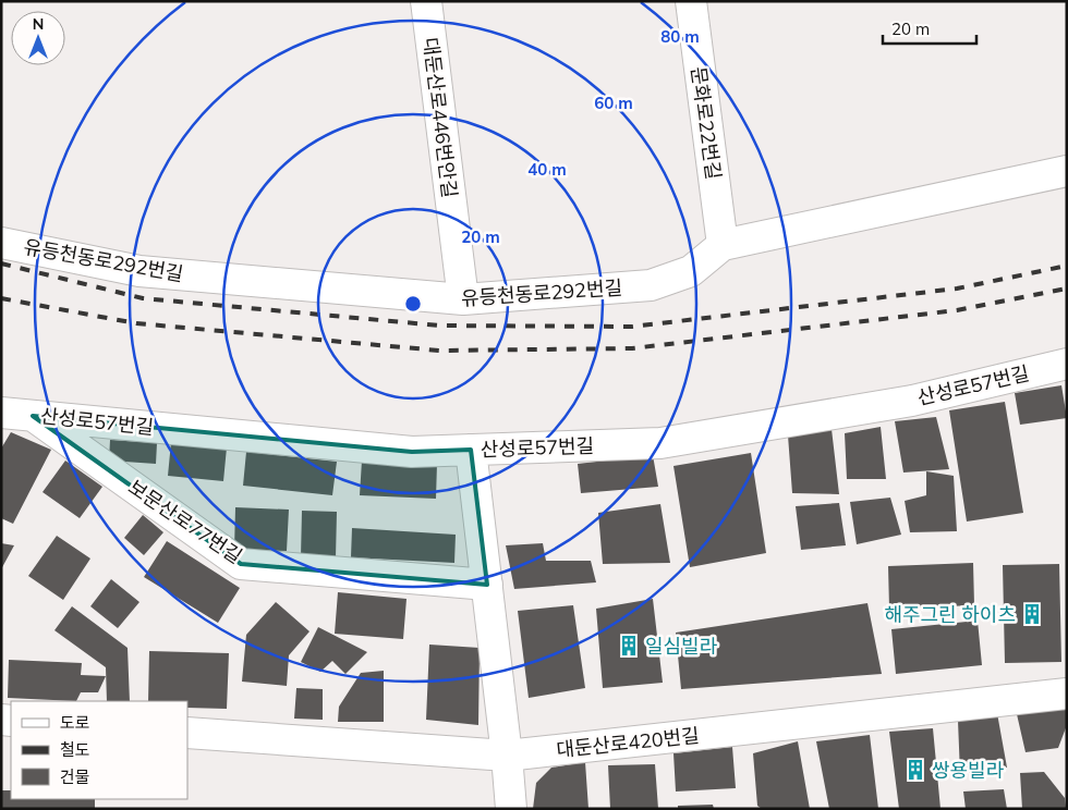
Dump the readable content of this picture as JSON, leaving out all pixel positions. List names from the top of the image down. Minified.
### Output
{"streets":{"street":["대둔산로446번안길","문화로22번길","유등천동로292번길","산성로57번길","보문산로77번길","대둔산로420번길"]},"crossings":[["대둔산로446번안길","유등천동로292번길"],["문화로22번길","유등천동로292번길"],["산성로57번길","보문산로77번길"]],"places":{"building":["해주그린 하이츠","일심빌라","쌍용빌라"]},"legend":["도로","철도","건물"],"scale_bar":"20 m","north":"top","rings":["80 m","60 m","40 m","20 m"]}
